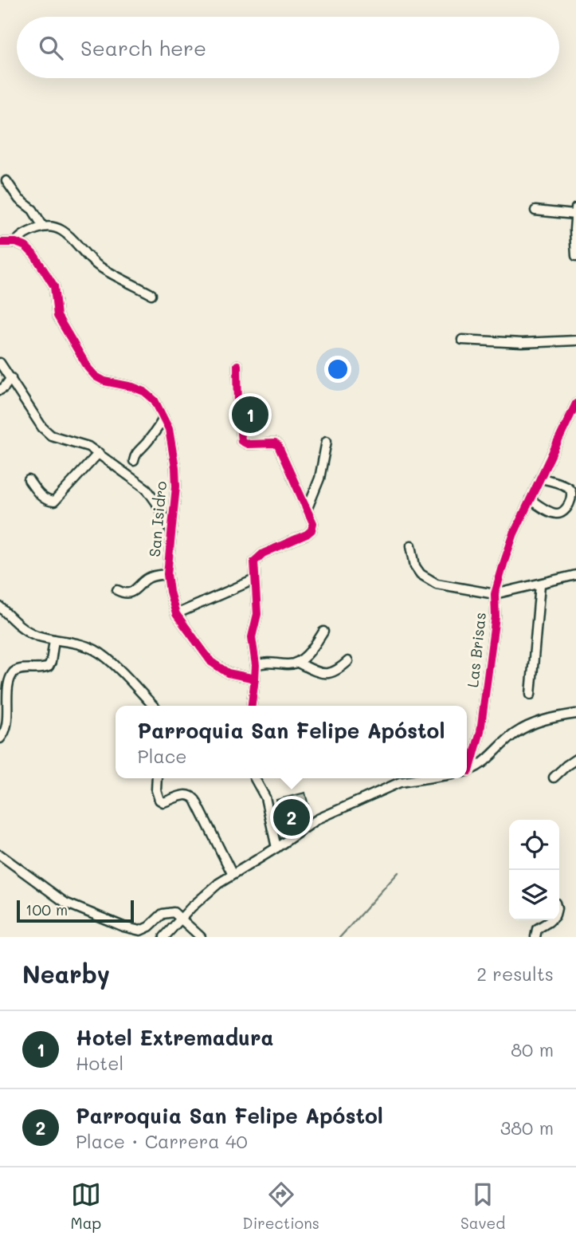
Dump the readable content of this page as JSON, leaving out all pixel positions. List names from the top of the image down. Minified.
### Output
{"streets":{"street":["San Isidro","Las Brisas"]},"scale_bar":"100 m","page":{"search":"Search here","pins":["1","2"],"popup":["Parroquia San Felipe Apóstol","Place"],"scale":"100 m","heading":["Nearby","2 results"],"list":[{"mark":"1","name":"Hotel Extremadura","note":"Hotel","value":"80 m"},{"mark":"2","name":"Parroquia San Felipe Apóstol","note":"Place · Carrera 40","value":"380 m"}],"nav":["Map","Directions","Saved"]}}
